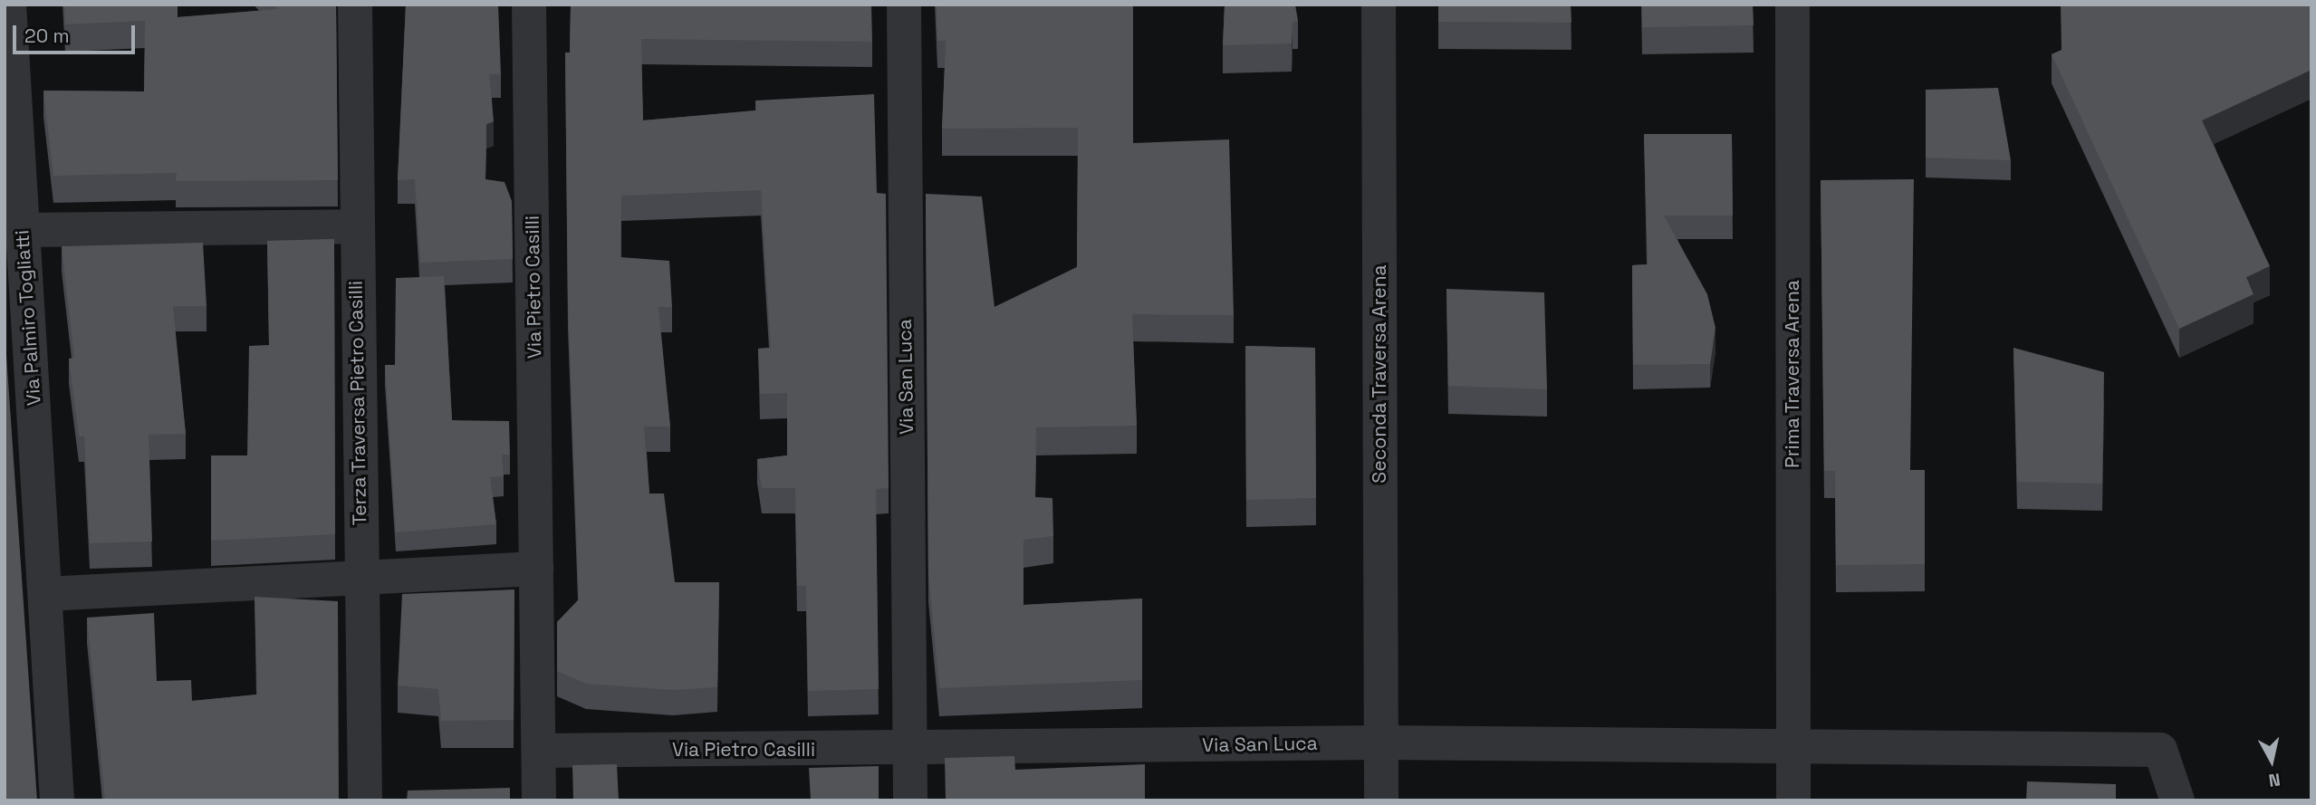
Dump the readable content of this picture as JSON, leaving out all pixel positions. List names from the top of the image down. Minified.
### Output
{"streets":{"street":["Via Pietro Casilli","Via Palmiro Togliatti","Seconda Traversa Arena","Prima Traversa Arena","Via San Luca","Terza Traversa Pietro Casilli"]},"crossings":[["Via Pietro Casilli","Via San Luca"],["Seconda Traversa Arena","Via San Luca"]],"scale_bar":"20 m","north":"bottom"}
